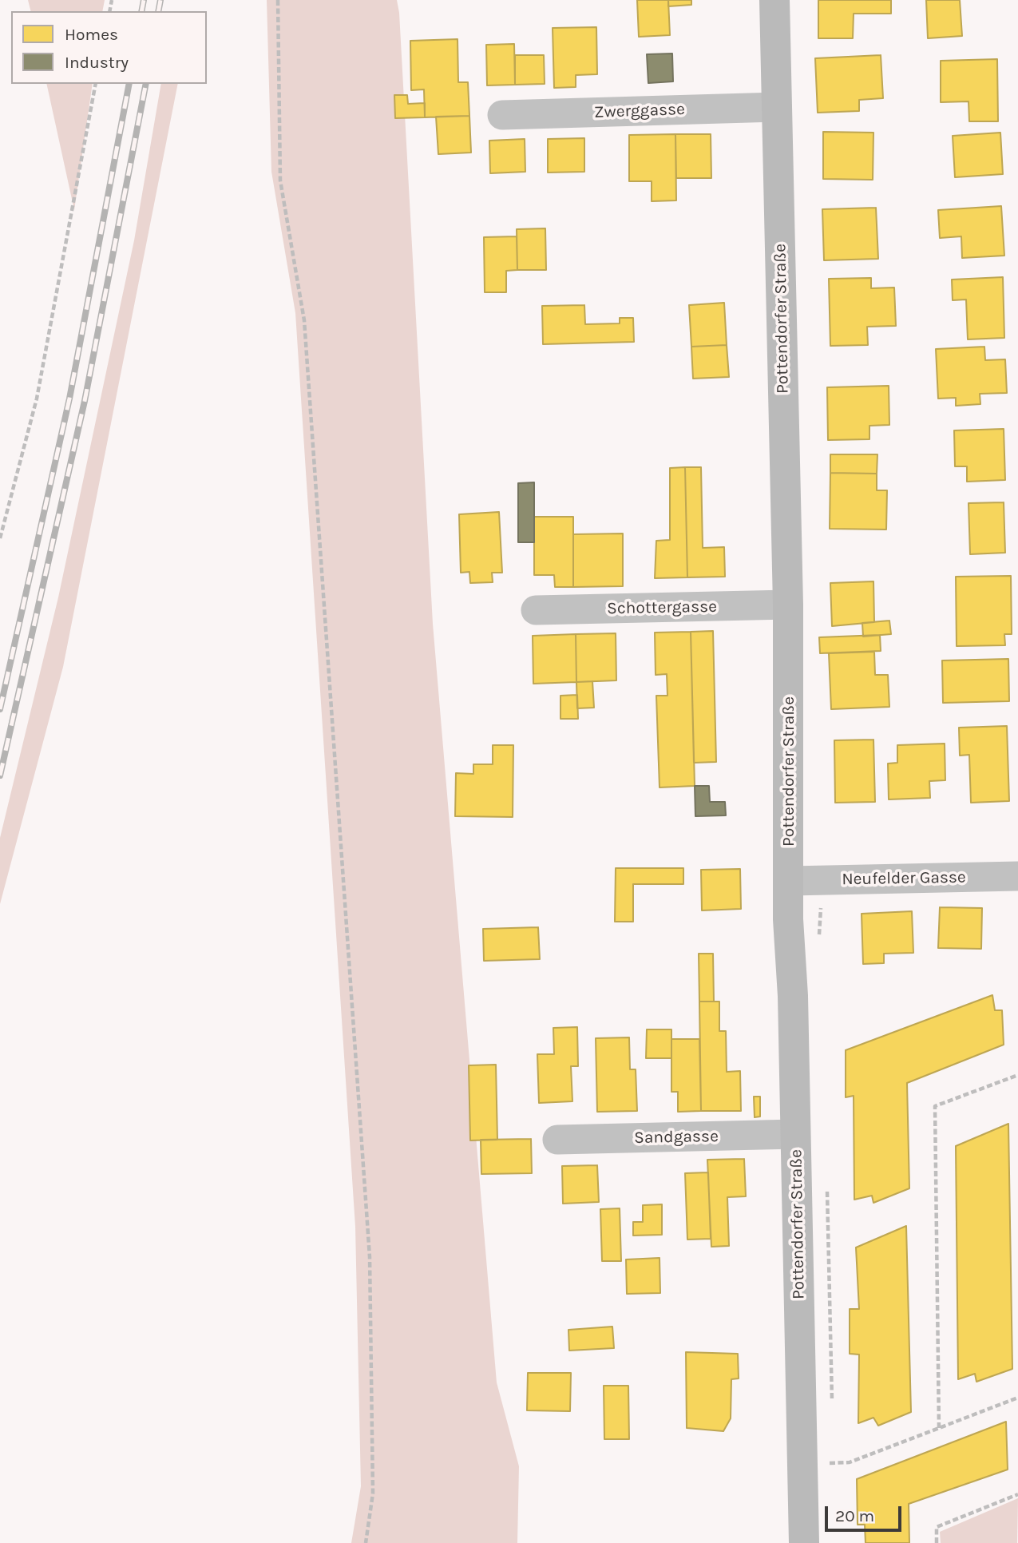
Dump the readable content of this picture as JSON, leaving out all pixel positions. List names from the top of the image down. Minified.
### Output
{"streets":{"main road":["Pottendorfer Straße"],"street":["Zwerggasse","Schottergasse","Neufelder Gasse","Sandgasse"]},"crossings":[["Zwerggasse","Pottendorfer Straße"],["Pottendorfer Straße","Schottergasse"],["Pottendorfer Straße","Neufelder Gasse"],["Pottendorfer Straße","Sandgasse"]],"legend":["Homes","Industry"],"scale_bar":"20 m"}
